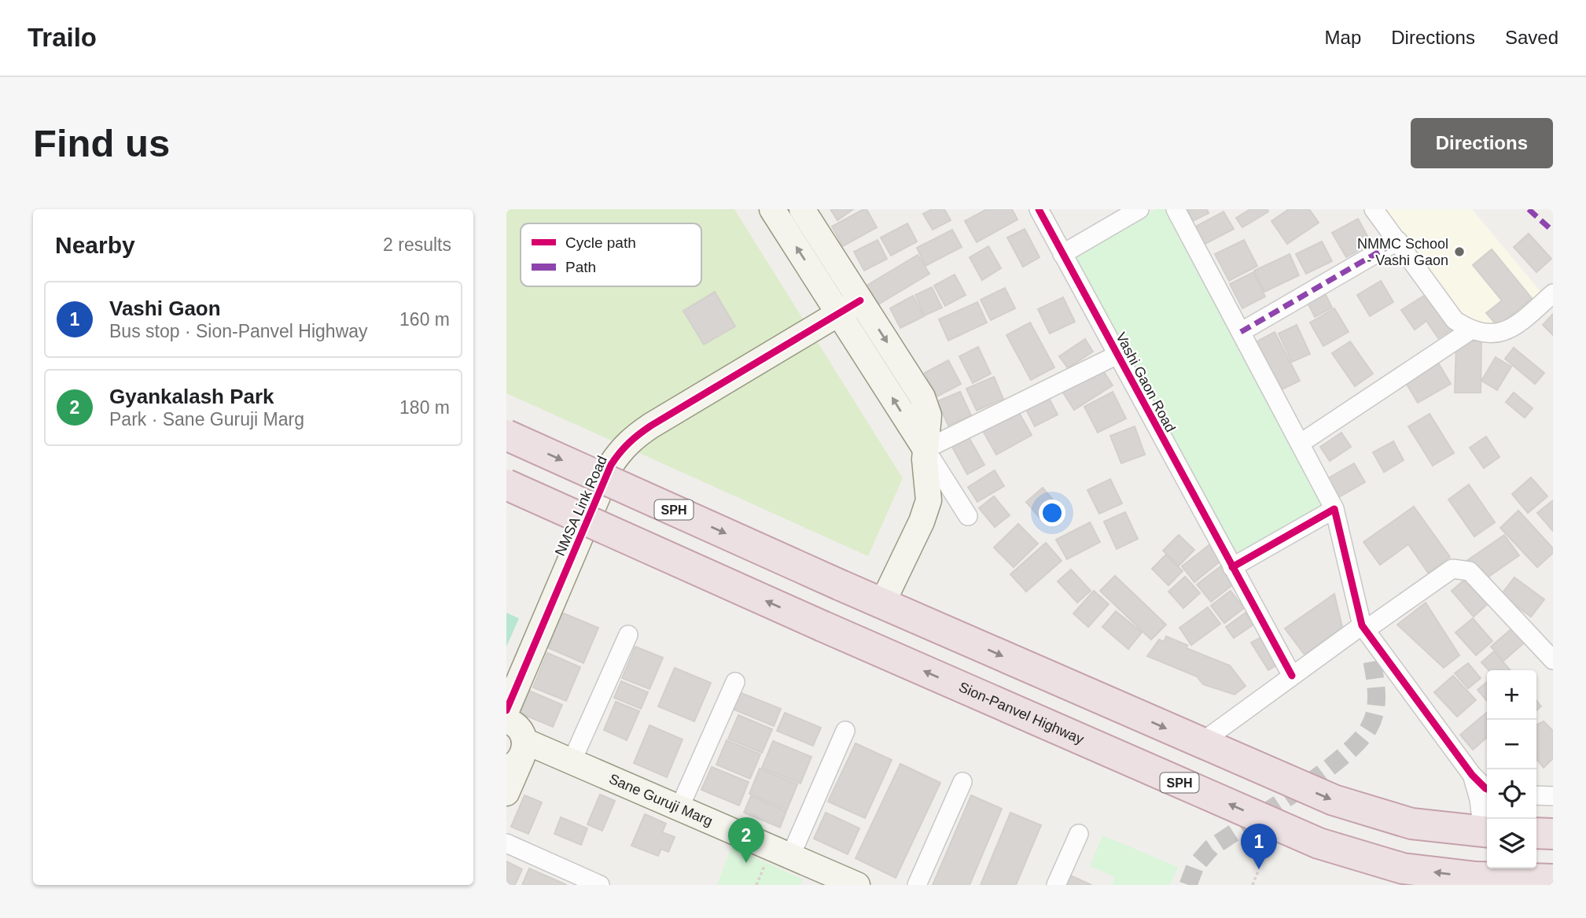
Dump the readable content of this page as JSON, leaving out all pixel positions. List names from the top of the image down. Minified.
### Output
{"streets":{"highway":["SPH","Sion-Panvel Highway"],"street":["Vashi Gaon Road","NMSA Link Road","Sane Guruji Marg"]},"places":["NMMC School - Vashi Gaon"],"legend":["Cycle path","Path"],"page":{"header":"Trailo","nav":["Map","Directions","Saved"],"buttons":"Directions","title":"Find us","heading":["Nearby","2 results"],"list":[{"mark":"1","name":"Vashi Gaon","note":"Bus stop · Sion-Panvel Highway","value":"160 m"},{"mark":"2","name":"Gyankalash Park","note":"Park · Sane Guruji Marg","value":"180 m"}],"map_buttons":["+","−"],"pins":["2","1"]}}
